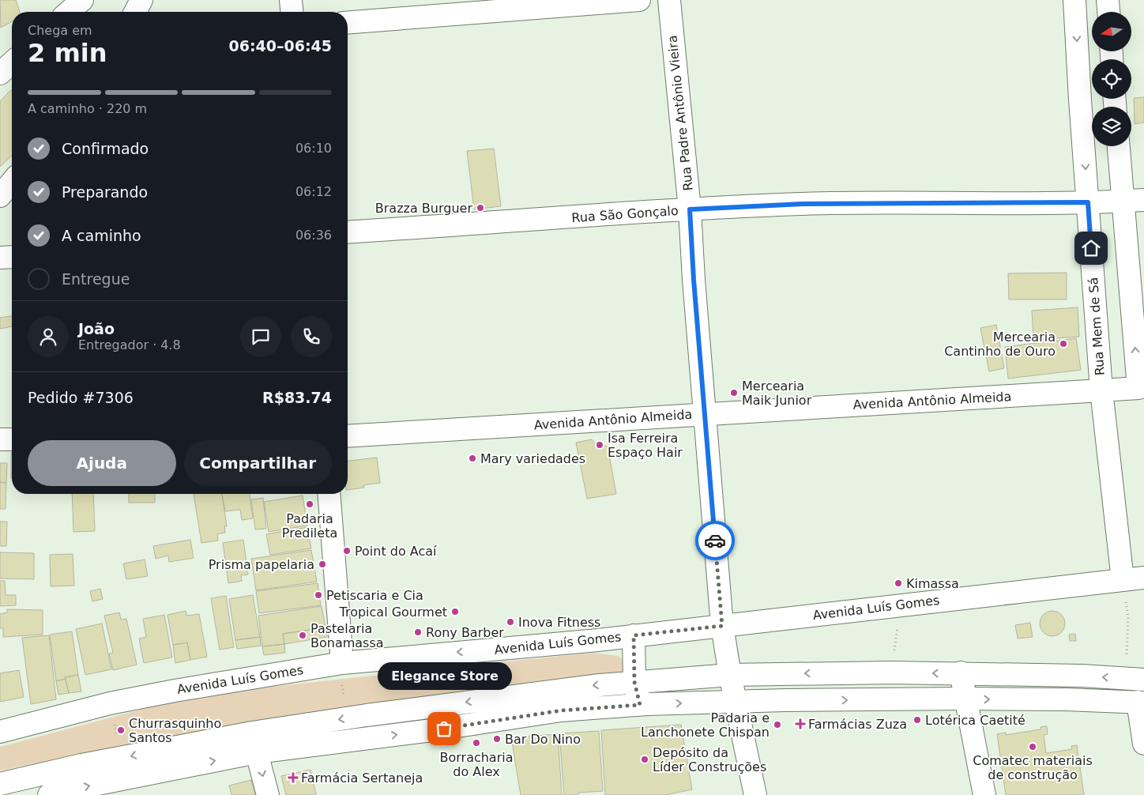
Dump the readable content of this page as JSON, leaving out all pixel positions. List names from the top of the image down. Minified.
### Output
{"streets":{"street":["Rua Padre Antônio Vieira","Rua São Gonçalo","Rua Mem de Sá","Avenida Antônio Almeida","Avenida Luís Gomes"]},"crossings":[["Rua Padre Antônio Vieira","Rua São Gonçalo"],["Rua Padre Antônio Vieira","Avenida Antônio Almeida"],["Rua Padre Antônio Vieira","Avenida Luís Gomes"],["Rua São Gonçalo","Rua Mem de Sá"],["Rua Mem de Sá","Avenida Antônio Almeida"],["Rua Mem de Sá","Avenida Luís Gomes"]],"places":{"other":["Brazza Burguer","Mercearia Cantinho de Ouro","Mercearia Maik Junior","Isa Ferreira Espaço Hair","Mary variedades","Padaria Predileta","Point do Acaí","Prisma papelaria","Kimassa","Petiscaria e Cia","Tropical Gourmet","Inova Fitness","Rony Barber","Pastelaria Bonamassa","Lotérica Caetité","Padaria e Lanchonete Chispan","Elegance Store","Churrasquinho Santos","Bar Do Nino","Borracharia do Alex","Comatec materiais de construção","Depósito da Líder Construções"],"health":["Farmácias Zuza","Farmácia Sertaneja"]},"north":"left","page":{"heading":["2 min","Chega em","06:40–06:45"],"panel":["João","Entregador · 4.8","Pedido #7306","R$83.74"],"bar":"A caminho · 220 m","list":[["Confirmado","06:10"],["Preparando","06:12"],["A caminho","06:36"],"Entregue"],"buttons":["Ajuda","Compartilhar"],"bubble":"Elegance Store"}}
